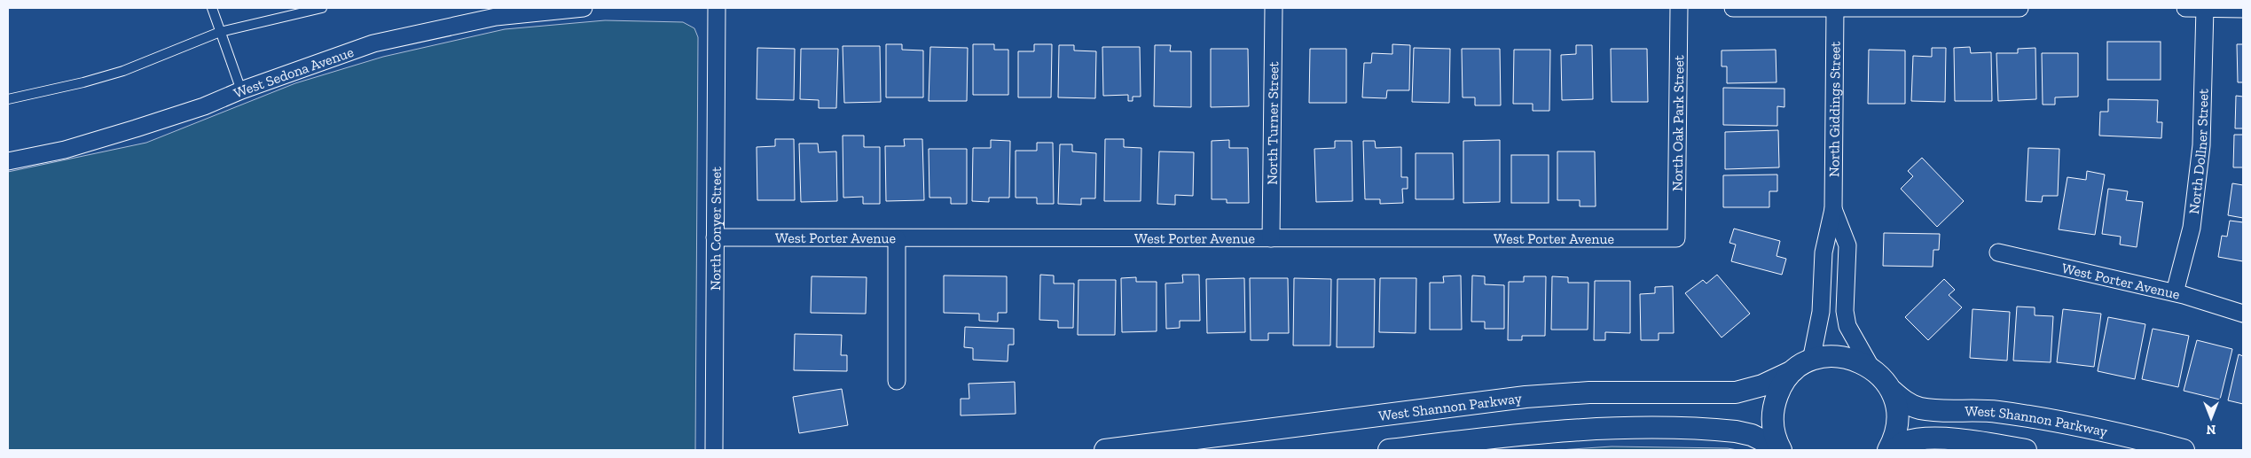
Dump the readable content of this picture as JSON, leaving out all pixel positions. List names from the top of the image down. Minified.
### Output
{"streets":{"street":["West Sedona Avenue","North Giddings Street","North Turner Street","North Oak Park Street","North Dollner Street","North Conyer Street","West Porter Avenue","West Shannon Parkway"]},"crossings":[["North Turner Street","West Porter Avenue"],["North Oak Park Street","West Porter Avenue"],["North Dollner Street","West Porter Avenue"],["North Conyer Street","West Porter Avenue"]],"north":"bottom"}
